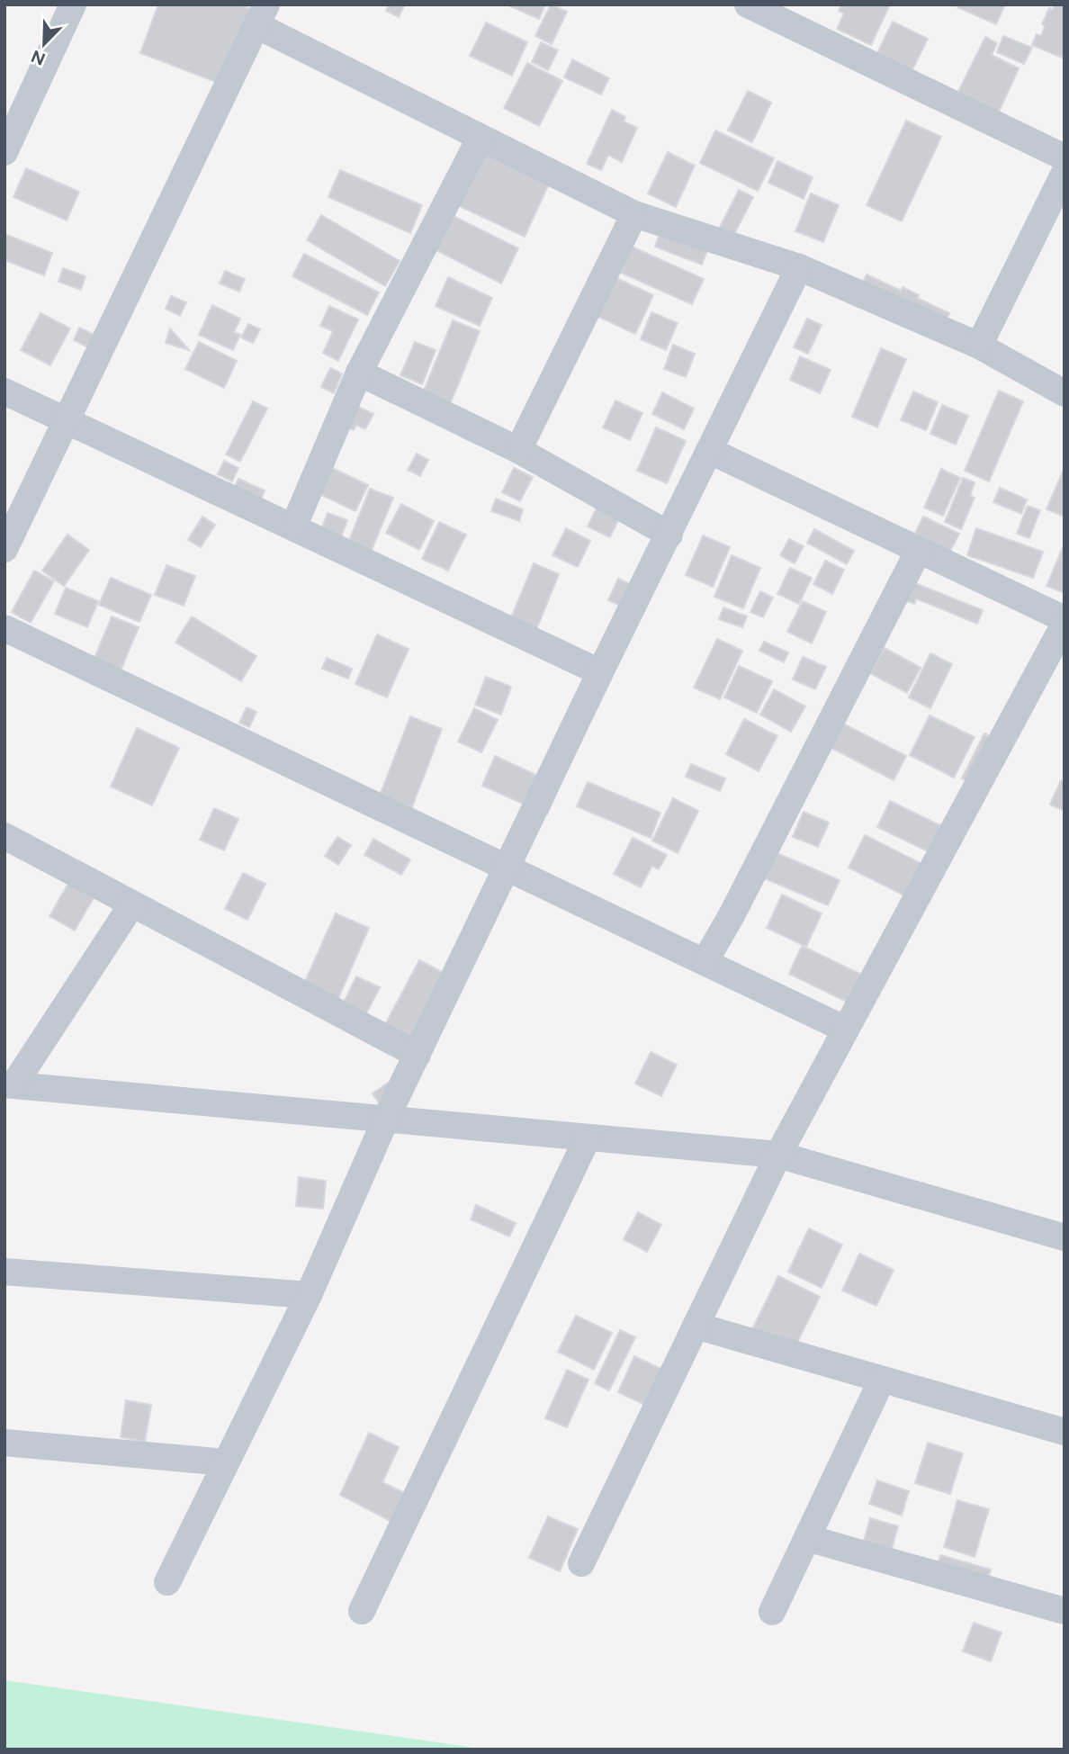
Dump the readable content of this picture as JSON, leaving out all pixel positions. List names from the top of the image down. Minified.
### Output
{"north":"bottom left"}
